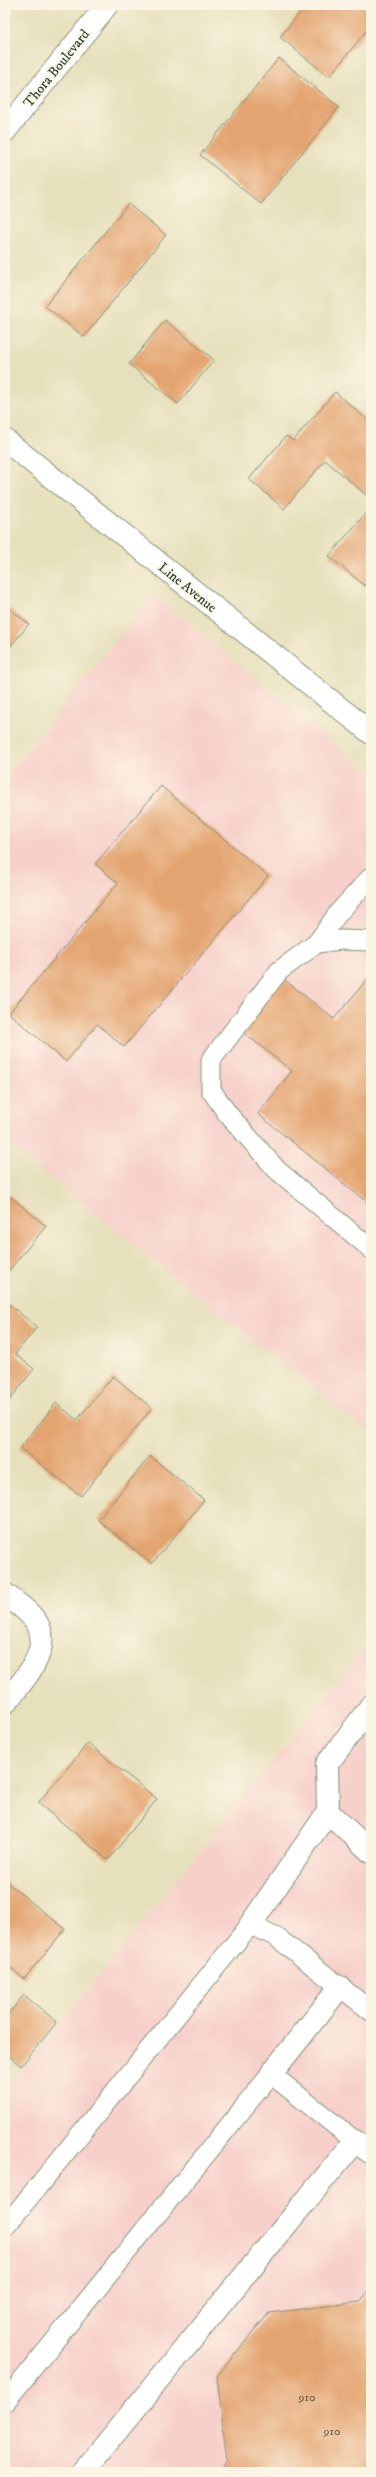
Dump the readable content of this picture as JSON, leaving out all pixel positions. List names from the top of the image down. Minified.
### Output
{"streets":{"street":["Thora Boulevard","Line Avenue"]},"house_numbers":["910","910"]}
